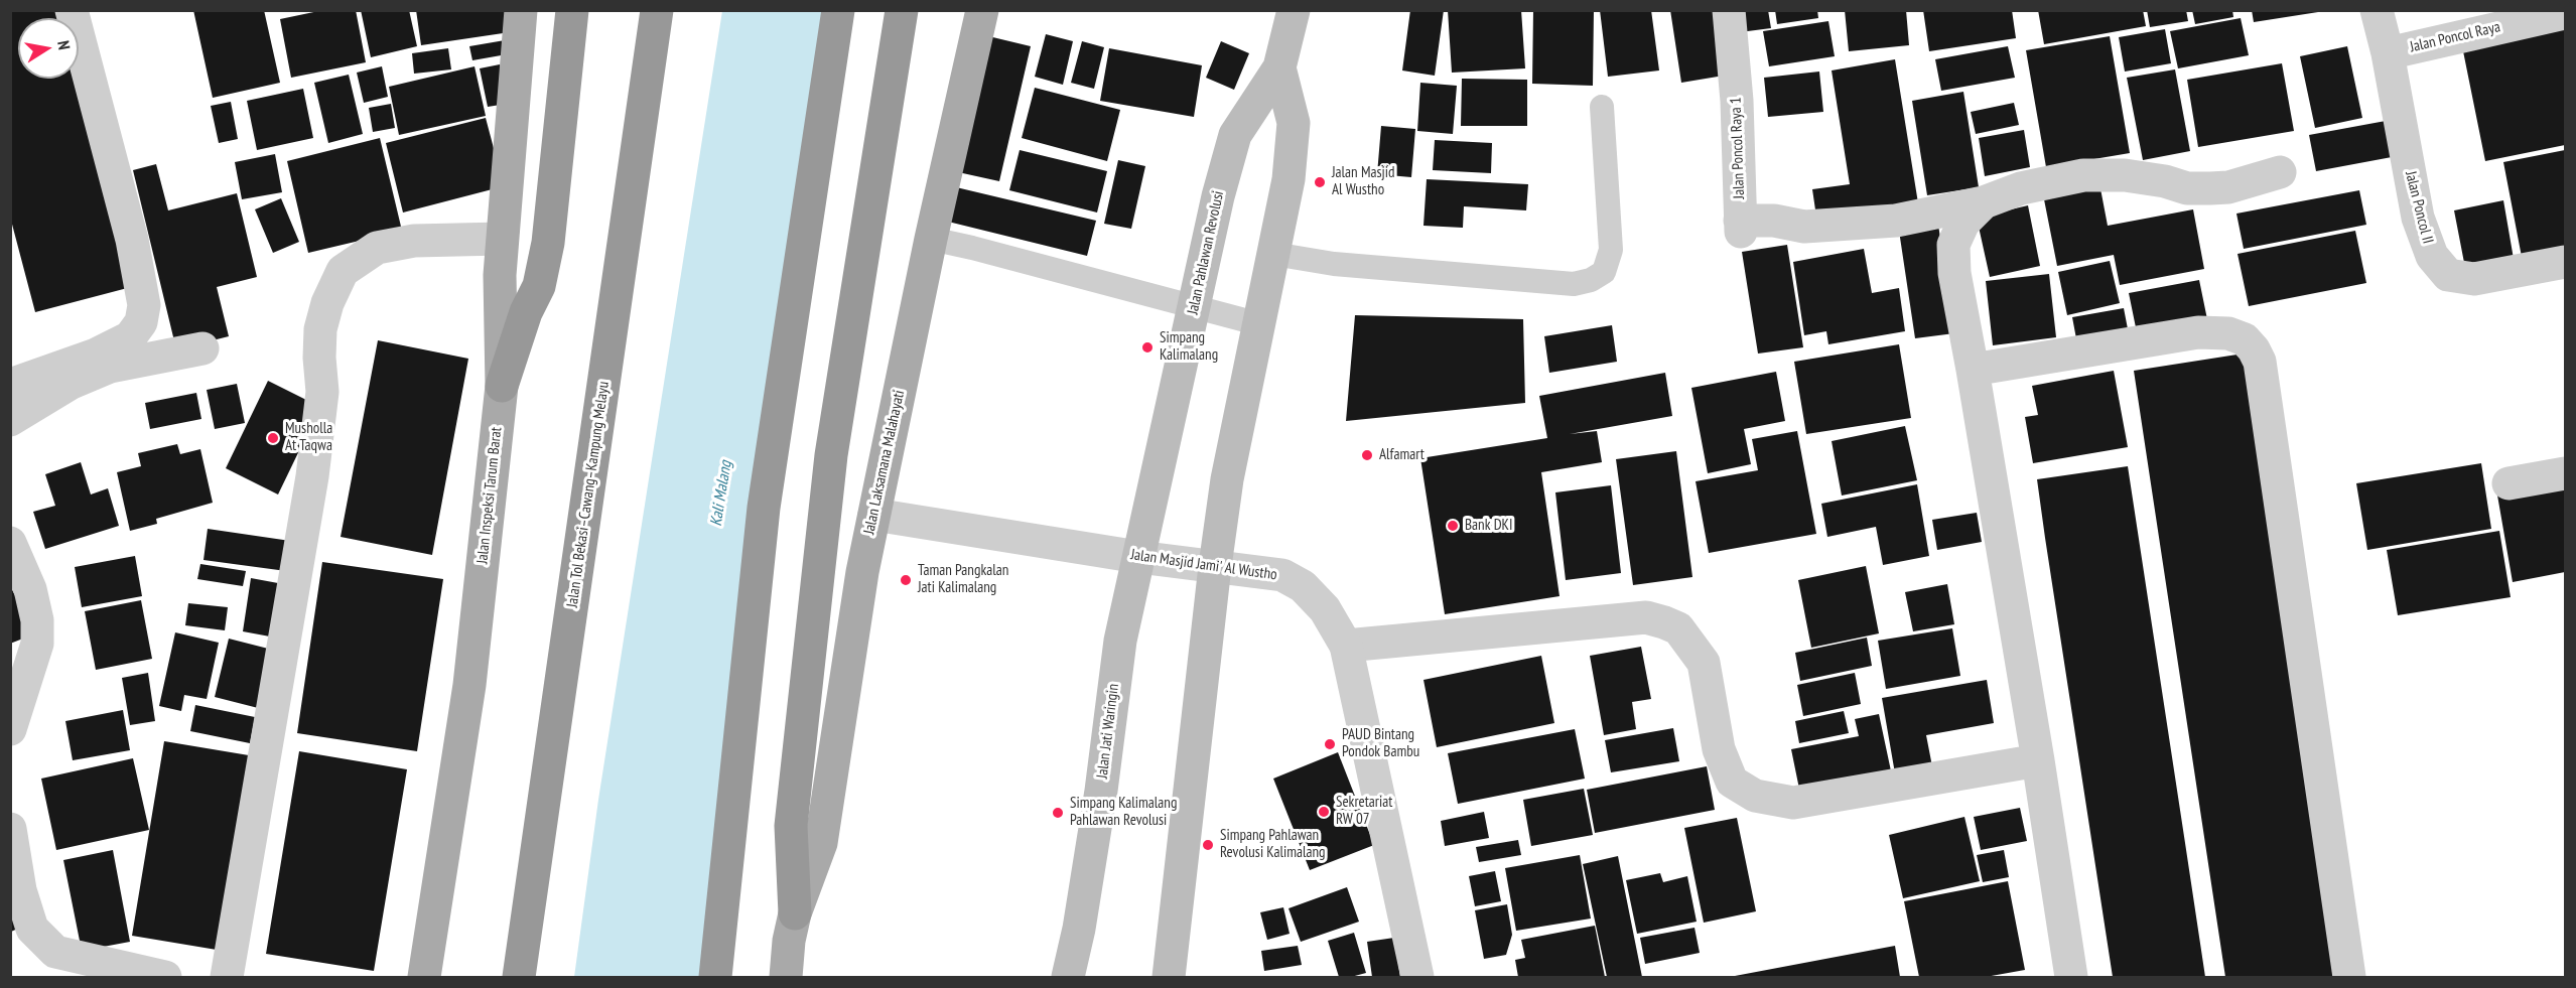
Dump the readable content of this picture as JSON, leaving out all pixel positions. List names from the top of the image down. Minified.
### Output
{"streets":{"highway":["Jalan Tol Bekasi–Cawang–Kampung Melayu"],"main road":["Jalan Pahlawan Revolusi","Jalan Laksamana Malahayati","Jalan Inspeksi Tarum Barat","Jalan Jati Waringin"],"street":["Jalan Poncol Raya","Jalan Poncol Raya 1","Jalan Poncol II","Jalan Masjid Jami' Al Wustho"]},"crossings":[["Jalan Poncol Raya","Jalan Poncol II"],["Jalan Pahlawan Revolusi","Jalan Masjid Jami' Al Wustho"],["Jalan Pahlawan Revolusi","Jalan Jati Waringin"],["Jalan Laksamana Malahayati","Jalan Masjid Jami' Al Wustho"],["Jalan Masjid Jami' Al Wustho","Jalan Jati Waringin"]],"water":["Kali Malang"],"places":["Jalan Masjid Al Wustho","Simpang Kalimalang","Musholla At Taqwa","Alfamart","Bank DKI","Taman Pangkalan Jati Kalimalang","PAUD Bintang Pondok Bambu","Sekretariat RW 07","Simpang Kalimalang Pahlawan Revolusi","Simpang Pahlawan Revolusi Kalimalang"],"north":"right"}
